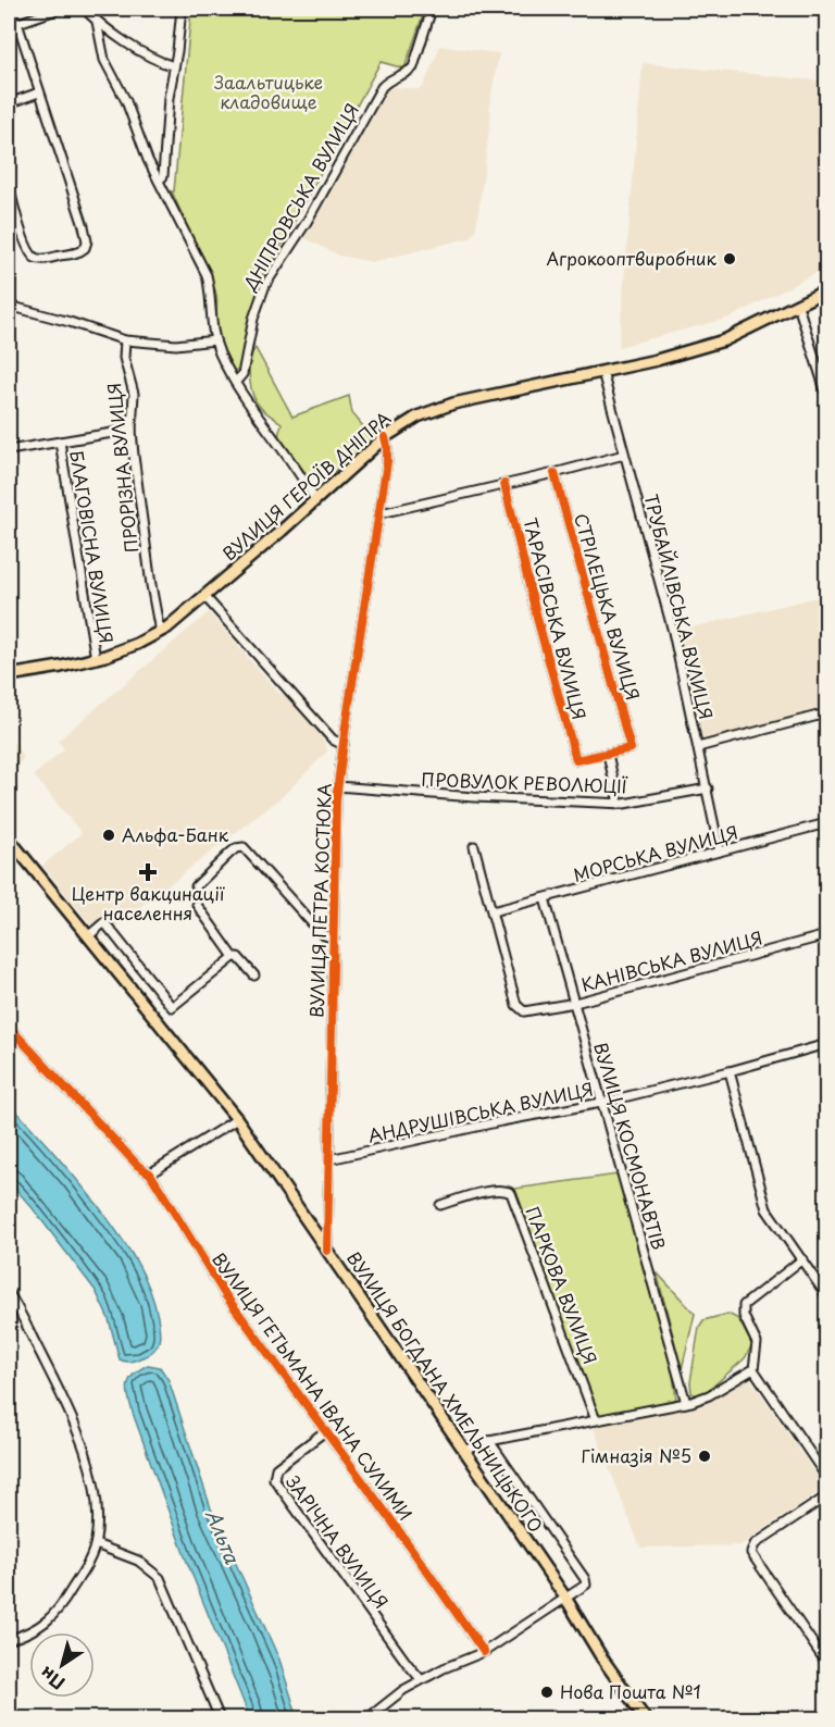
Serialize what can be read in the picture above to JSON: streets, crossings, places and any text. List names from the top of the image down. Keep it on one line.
{"streets":{"main road":["ВУЛИЦЯ ГЕРОЇВ ДНІПРА","ВУЛИЦЯ БОГДАНА ХМЕЛЬНИЦЬКОГО"],"street":["ДНІПРОВСЬКА ВУЛИЦЯ","ПРОРІЗНА ВУЛИЦЯ","БЛАГОВІСНА ВУЛИЦЯ","СТРІЛЕЦЬКА ВУЛИЦЯ","ТРУБАЙЛІВСЬКА ВУЛИЦЯ","ТАРАСІВСЬКА ВУЛИЦЯ","ПРОВУЛОК РЕВОЛЮЦІЇ","МОРСЬКА ВУЛИЦЯ","ВУЛИЦЯ ПЕТРА КОСТЮКА","КАНІВСЬКА ВУЛИЦЯ","АНДРУШІВСЬКА ВУЛИЦЯ","ВУЛИЦЯ КОСМОНАВТІВ","ПАРКОВА ВУЛИЦЯ","ВУЛИЦЯ ГЕТЬМАНА ІВАНА СУЛИМИ","ЗАРІЧНА ВУЛИЦЯ"]},"crossings":[["ПРОРІЗНА ВУЛИЦЯ","ВУЛИЦЯ ГЕРОЇВ ДНІПРА"],["ПРОРІЗНА ВУЛИЦЯ","БЛАГОВІСНА ВУЛИЦЯ"],["ВУЛИЦЯ ГЕРОЇВ ДНІПРА","БЛАГОВІСНА ВУЛИЦЯ"],["ВУЛИЦЯ ГЕРОЇВ ДНІПРА","ТРУБАЙЛІВСЬКА ВУЛИЦЯ"],["ВУЛИЦЯ ГЕРОЇВ ДНІПРА","ВУЛИЦЯ ПЕТРА КОСТЮКА"],["СТРІЛЕЦЬКА ВУЛИЦЯ","ТАРАСІВСЬКА ВУЛИЦЯ"],["ТРУБАЙЛІВСЬКА ВУЛИЦЯ","ПРОВУЛОК РЕВОЛЮЦІЇ"],["ТРУБАЙЛІВСЬКА ВУЛИЦЯ","МОРСЬКА ВУЛИЦЯ"],["ПРОВУЛОК РЕВОЛЮЦІЇ","ВУЛИЦЯ ПЕТРА КОСТЮКА"],["МОРСЬКА ВУЛИЦЯ","КАНІВСЬКА ВУЛИЦЯ"],["МОРСЬКА ВУЛИЦЯ","ВУЛИЦЯ КОСМОНАВТІВ"],["ВУЛИЦЯ ПЕТРА КОСТЮКА","АНДРУШІВСЬКА ВУЛИЦЯ"],["ВУЛИЦЯ ПЕТРА КОСТЮКА","ВУЛИЦЯ БОГДАНА ХМЕЛЬНИЦЬКОГО"],["КАНІВСЬКА ВУЛИЦЯ","ВУЛИЦЯ КОСМОНАВТІВ"],["АНДРУШІВСЬКА ВУЛИЦЯ","ВУЛИЦЯ КОСМОНАВТІВ"],["ВУЛИЦЯ ГЕТЬМАНА ІВАНА СУЛИМИ","ЗАРІЧНА ВУЛИЦЯ"]],"water":["Альта"],"parks":["Заальтицьке кладовище"],"places":{"other":["Агрокооптвиробник","Альфа-Банк","Гімназія №5","Нова Пошта №1"],"health":["Центр вакцинації населення"]},"north":"bottom left"}
